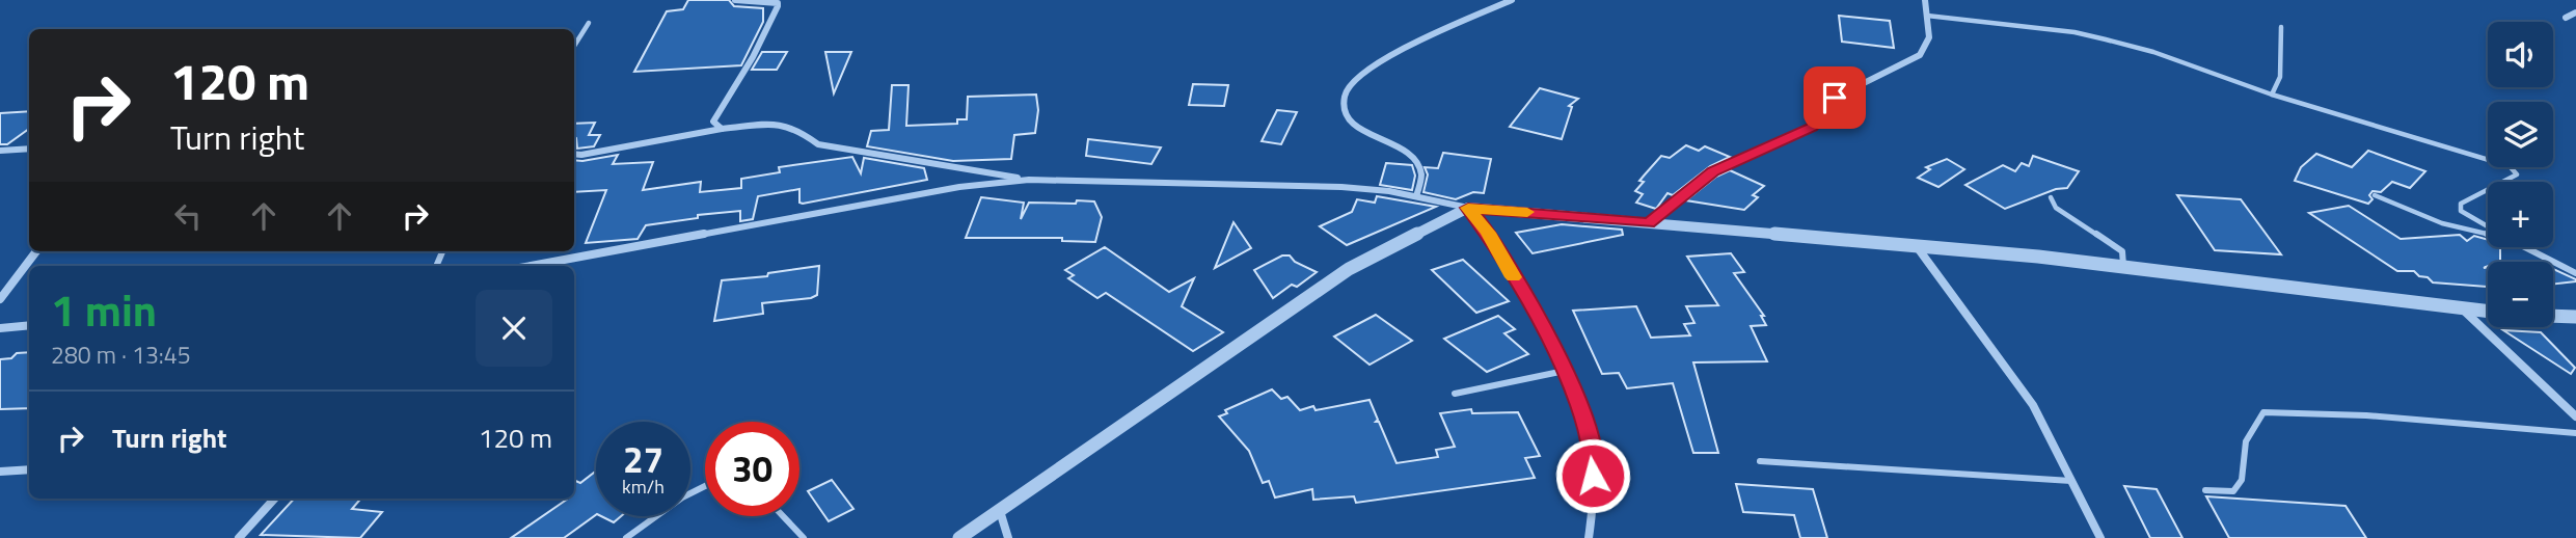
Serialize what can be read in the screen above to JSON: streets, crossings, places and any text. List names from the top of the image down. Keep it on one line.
{"page":{"map_buttons":["+","−"],"turn":["120 m","Turn right"],"heading":["1 min","280 m · 13:45"],"list":[{"name":"Turn right","value":"120 m"}],"speed":"27 km/h","limit":"30"}}
